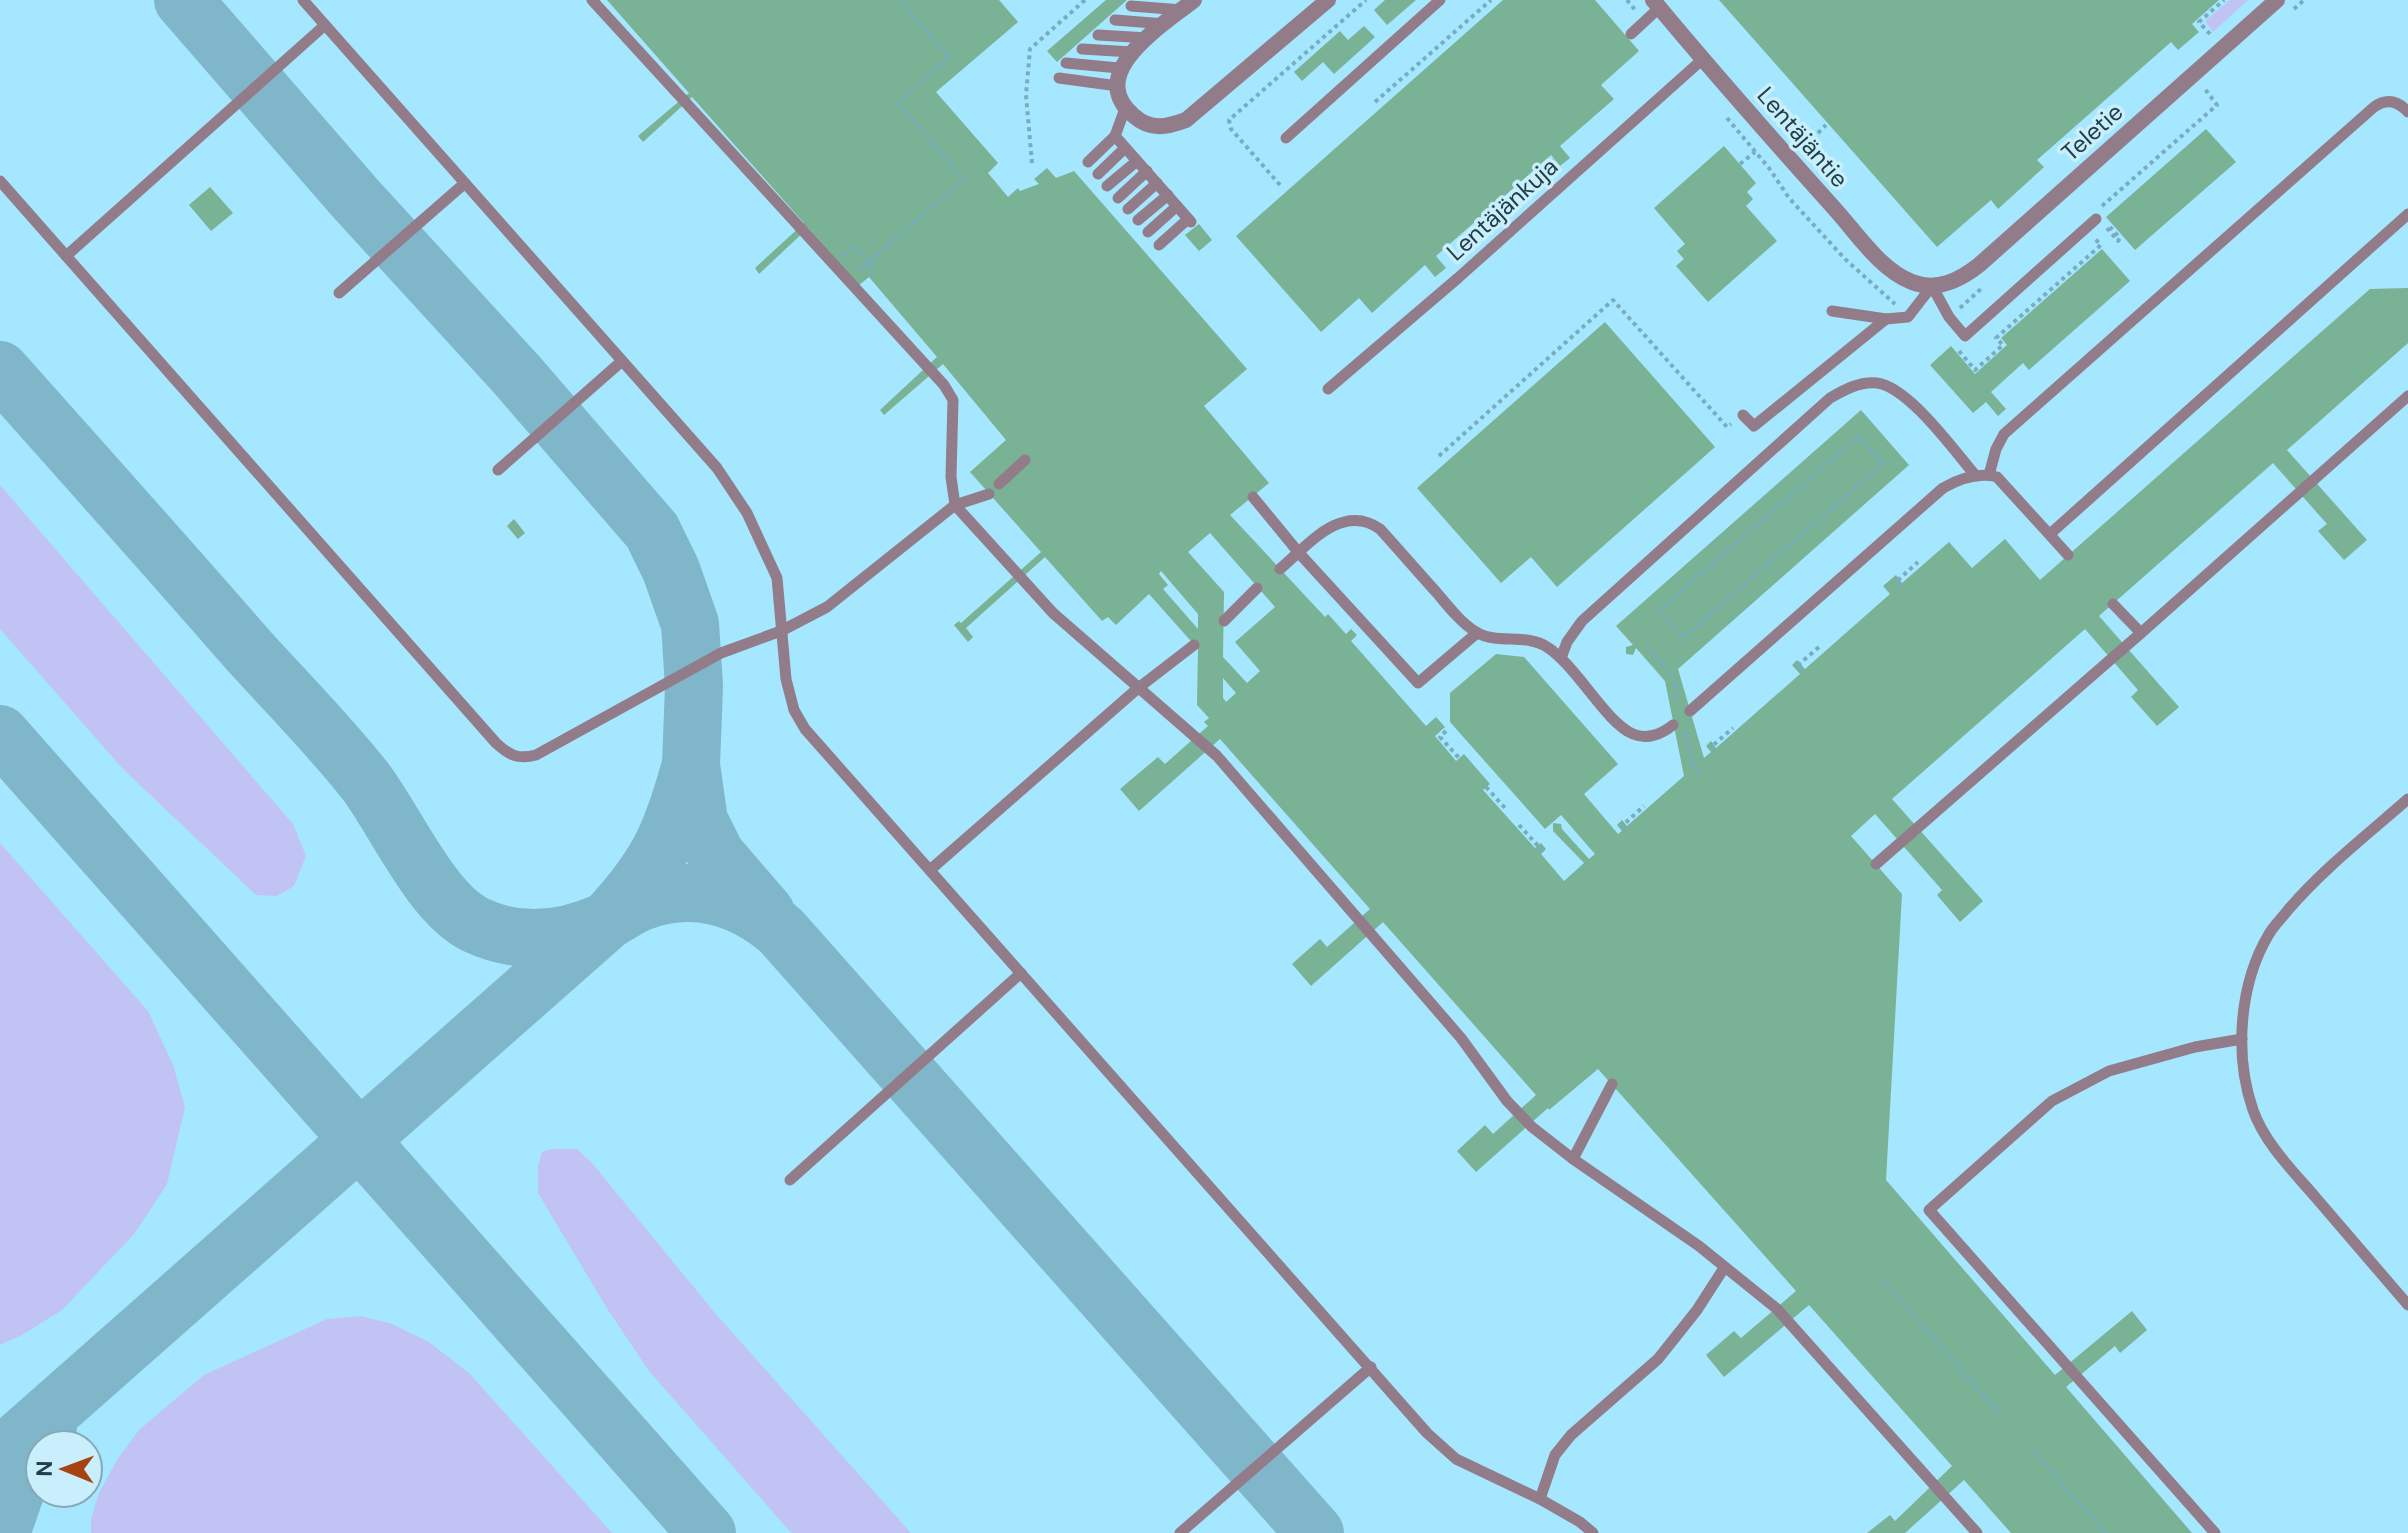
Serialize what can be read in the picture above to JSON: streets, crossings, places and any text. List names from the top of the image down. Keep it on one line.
{"streets":{"street":["Teletie","Lentäjäntie"],"lane":["Lentäjänkuja"]},"crossings":[["Teletie","Lentäjäntie"],["Lentäjäntie","Lentäjänkuja"]],"north":"left"}
